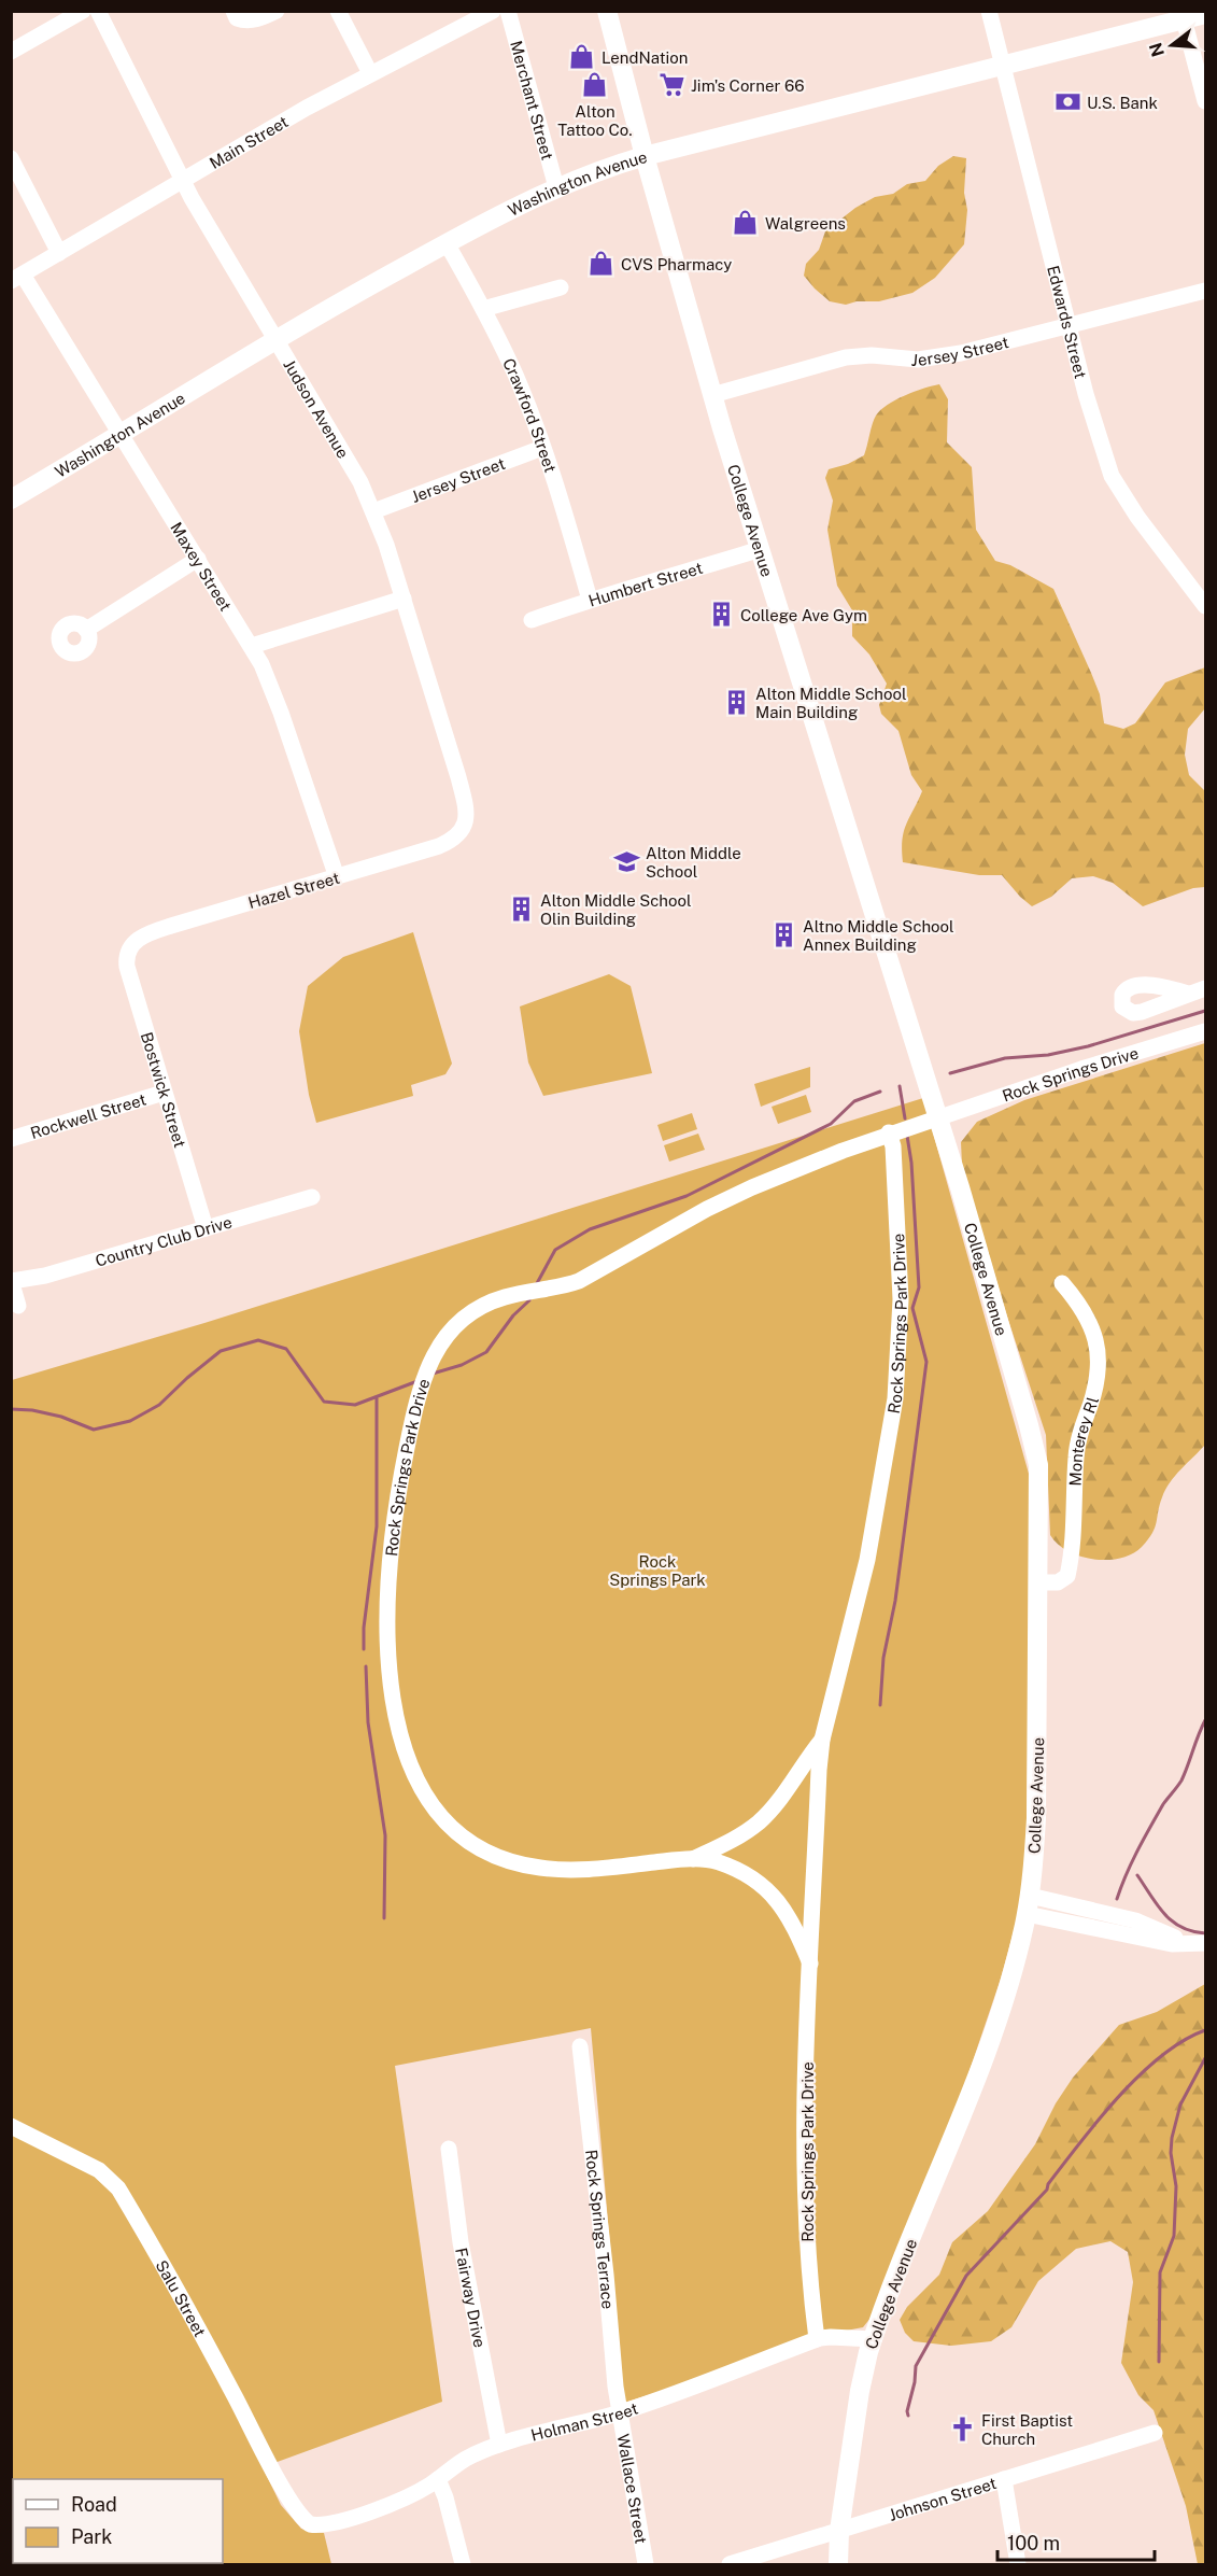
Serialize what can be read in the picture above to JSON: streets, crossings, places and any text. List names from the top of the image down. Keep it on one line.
{"streets":{"main road":["Washington Avenue","College Avenue"],"street":["Merchant Street","Main Street","Edwards Street","Jersey Street","Judson Avenue","Crawford Street","Maxey Street","Humbert Street","Hazel Street","Rock Springs Drive","Bostwick Street","Rockwell Street","Country Club Drive","Rock Springs Park Drive","Monterey Rl","Rock Springs Terrace","Fairway Drive","Salu Street","Holman Street","Wallace Street","Johnson Street"]},"crossings":[["Merchant Street","Washington Avenue"],["Main Street","Judson Avenue"],["Main Street","Maxey Street"],["Washington Avenue","Edwards Street"],["Washington Avenue","Judson Avenue"],["Washington Avenue","Crawford Street"],["Washington Avenue","College Avenue"],["Washington Avenue","Maxey Street"],["Edwards Street","Jersey Street"],["Jersey Street","Judson Avenue"],["Jersey Street","Crawford Street"],["Jersey Street","College Avenue"],["Judson Avenue","Hazel Street"],["Crawford Street","Humbert Street"],["College Avenue","Humbert Street"],["College Avenue","Rock Springs Drive"],["College Avenue","Rock Springs Park Drive"],["College Avenue","Monterey Rl"],["College Avenue","Holman Street"],["College Avenue","Johnson Street"],["Maxey Street","Hazel Street"],["Hazel Street","Bostwick Street"],["Rock Springs Drive","Rock Springs Park Drive"],["Bostwick Street","Rockwell Street"],["Bostwick Street","Country Club Drive"],["Rock Springs Park Drive","Holman Street"],["Rock Springs Terrace","Holman Street"],["Rock Springs Terrace","Wallace Street"],["Fairway Drive","Holman Street"],["Salu Street","Holman Street"],["Holman Street","Wallace Street"]],"parks":["Rock Springs Park"],"places":{"shop":["LendNation","Alton Tattoo Co.","Walgreens","CVS Pharmacy"],"supermarket":["Jim's Corner 66"],"bank":["U.S. Bank"],"building":["College Ave Gym","Alton Middle School Main Building","Alton Middle School Olin Building","Altno Middle School Annex Building"],"school or university":["Alton Middle School"],"church":["First Baptist Church"]},"legend":["Road","Park"],"scale_bar":"100 m","north":"left"}
